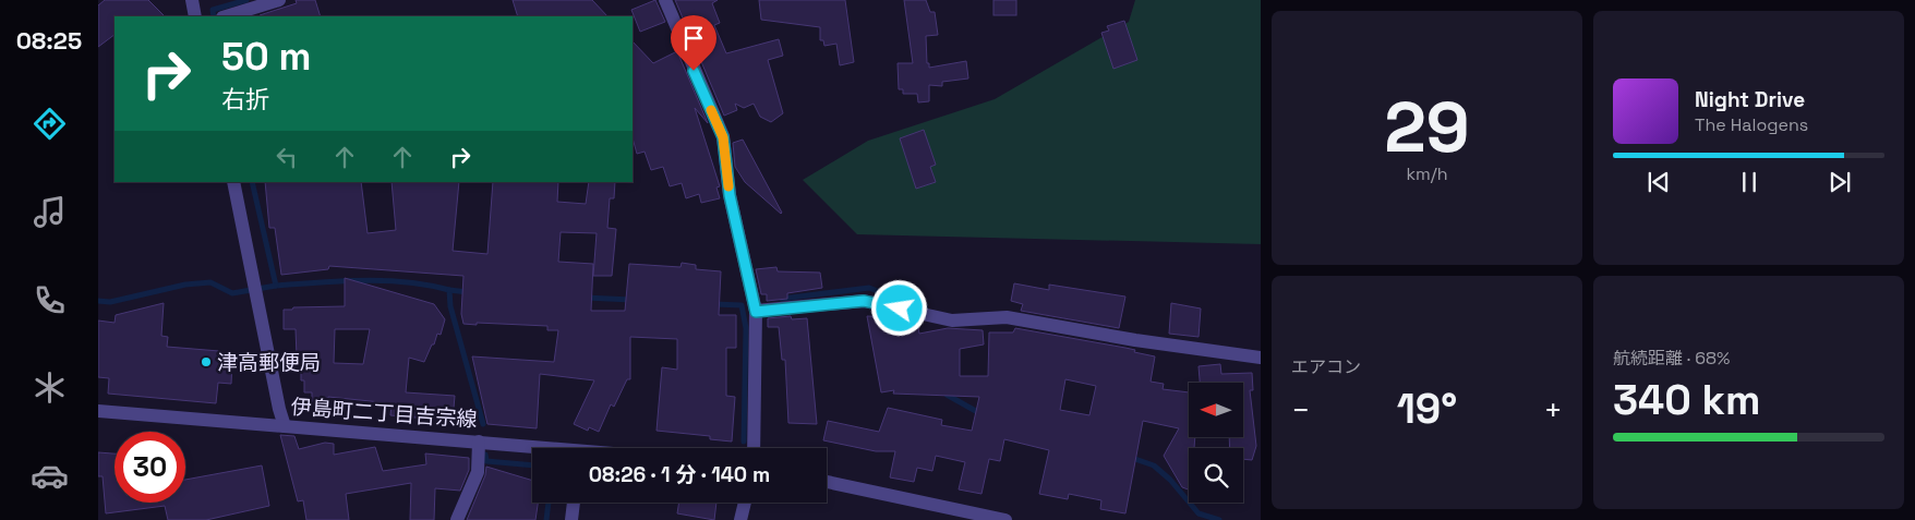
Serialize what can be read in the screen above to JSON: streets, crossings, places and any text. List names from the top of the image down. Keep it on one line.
{"streets":{"street":["伊島町二丁目吉宗線"]},"places":["津高郵便局"],"north":"left","page":{"tabs":"08:25","tile":[["29","km/h"],"エアコン",["航続距離 · 68%","340 km"]],"turn":["50 m","右折"],"song":["Night Drive","The Halogens"],"heat":["−","19°","+"],"limit":"30","trip":"08:26 · 1 分 · 140 m"}}
